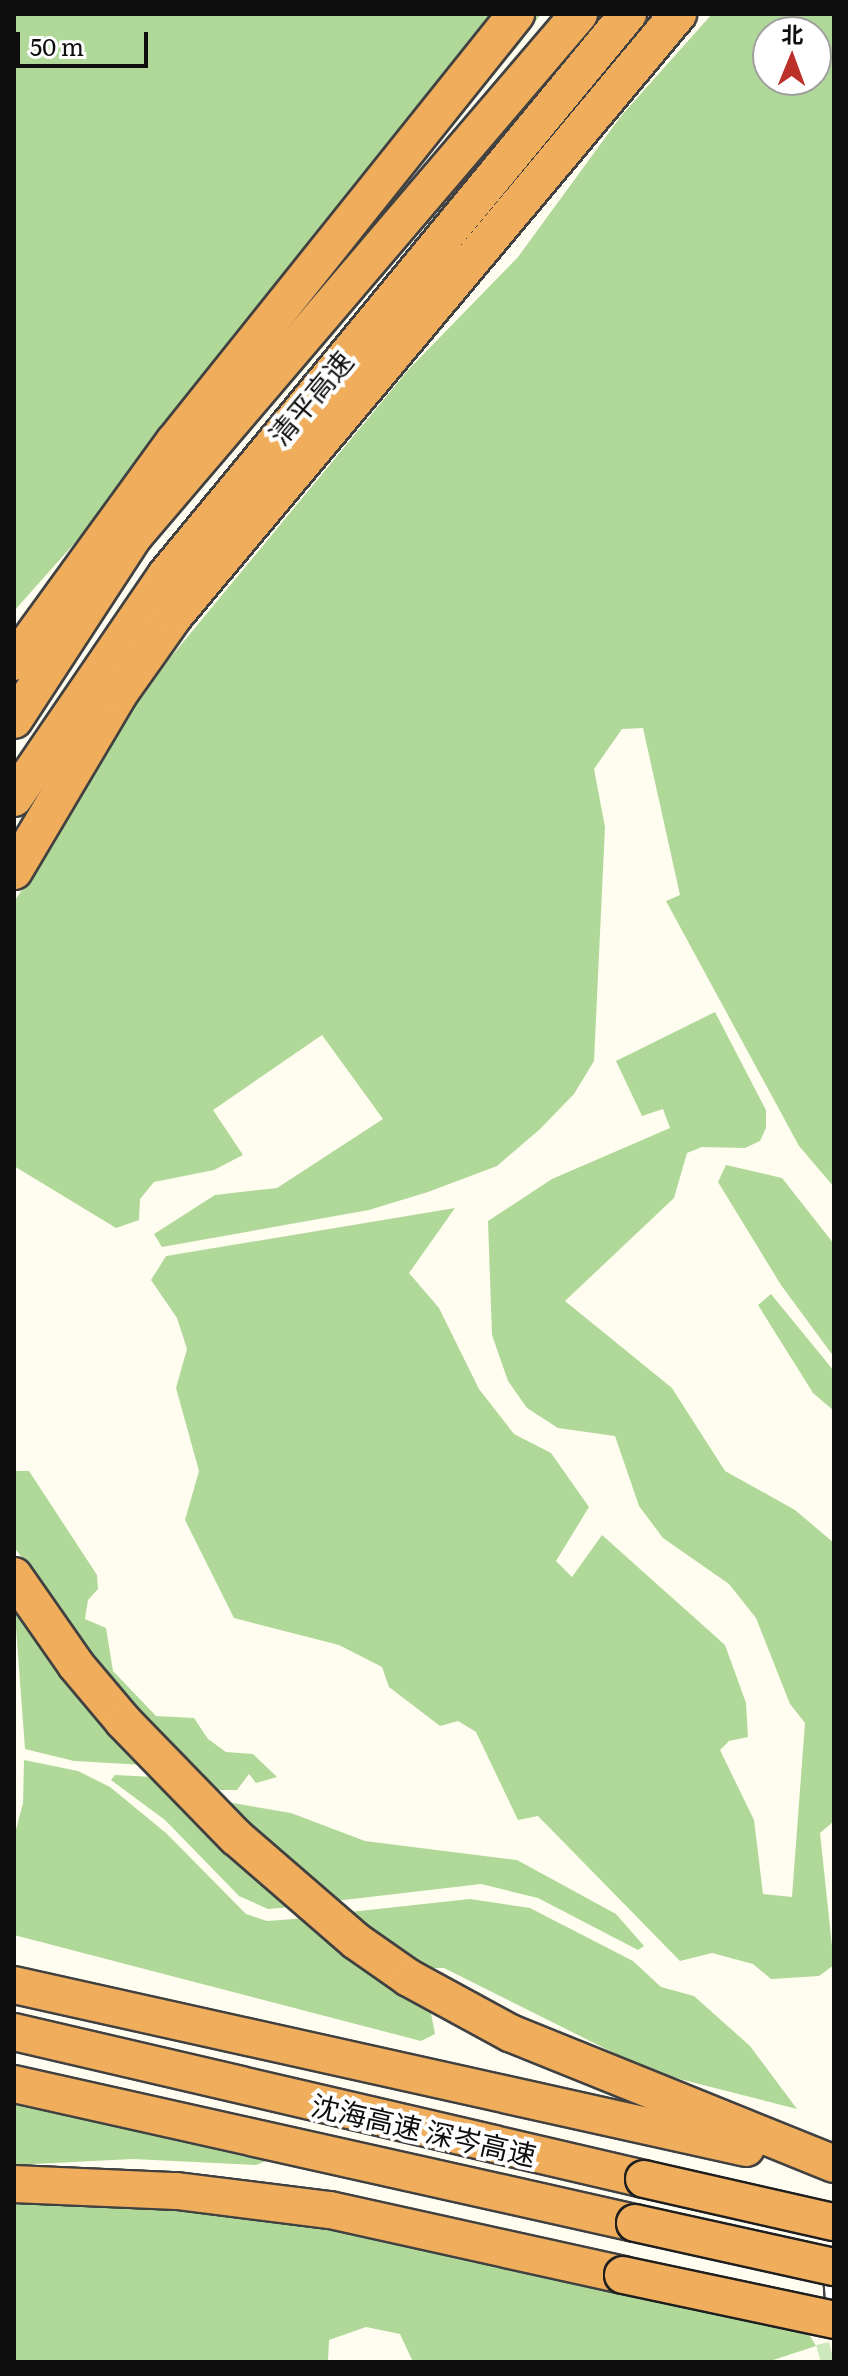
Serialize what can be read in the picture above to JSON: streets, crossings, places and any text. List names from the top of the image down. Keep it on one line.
{"streets":{"highway":["清平高速","沈海高速 深岑高速"]},"scale_bar":"50 m","north":"top"}
